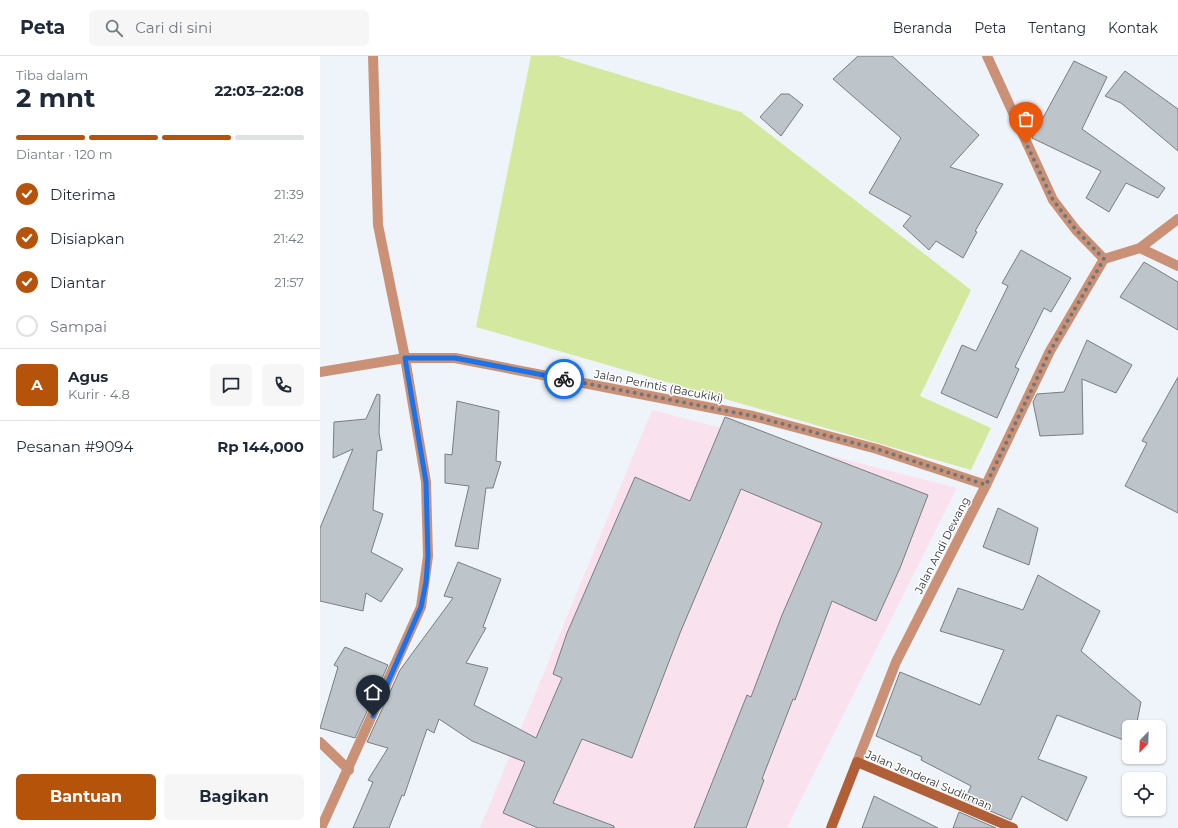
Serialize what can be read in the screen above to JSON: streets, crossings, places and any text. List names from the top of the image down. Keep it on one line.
{"streets":{"main road":["Jalan Jenderal Sudirman"],"street":["Jalan Perintis (Bacukiki)","Jalan Andi Dewang"]},"crossings":[["Jalan Perintis (Bacukiki)","Jalan Andi Dewang"],["Jalan Andi Dewang","Jalan Jenderal Sudirman"]],"north":"bottom left","page":{"header":"Peta","search":"Cari di sini","nav":["Beranda","Peta","Tentang","Kontak"],"heading":["2 mnt","Tiba dalam","22:03–22:08"],"panel":["Agus","Kurir · 4.8","Pesanan #9094","Rp 144,000"],"bar":"Diantar · 120 m","list":[["Diterima","21:39"],["Disiapkan","21:42"],["Diantar","21:57"],"Sampai"],"round":"A","buttons":["Bantuan","Bagikan"]}}
